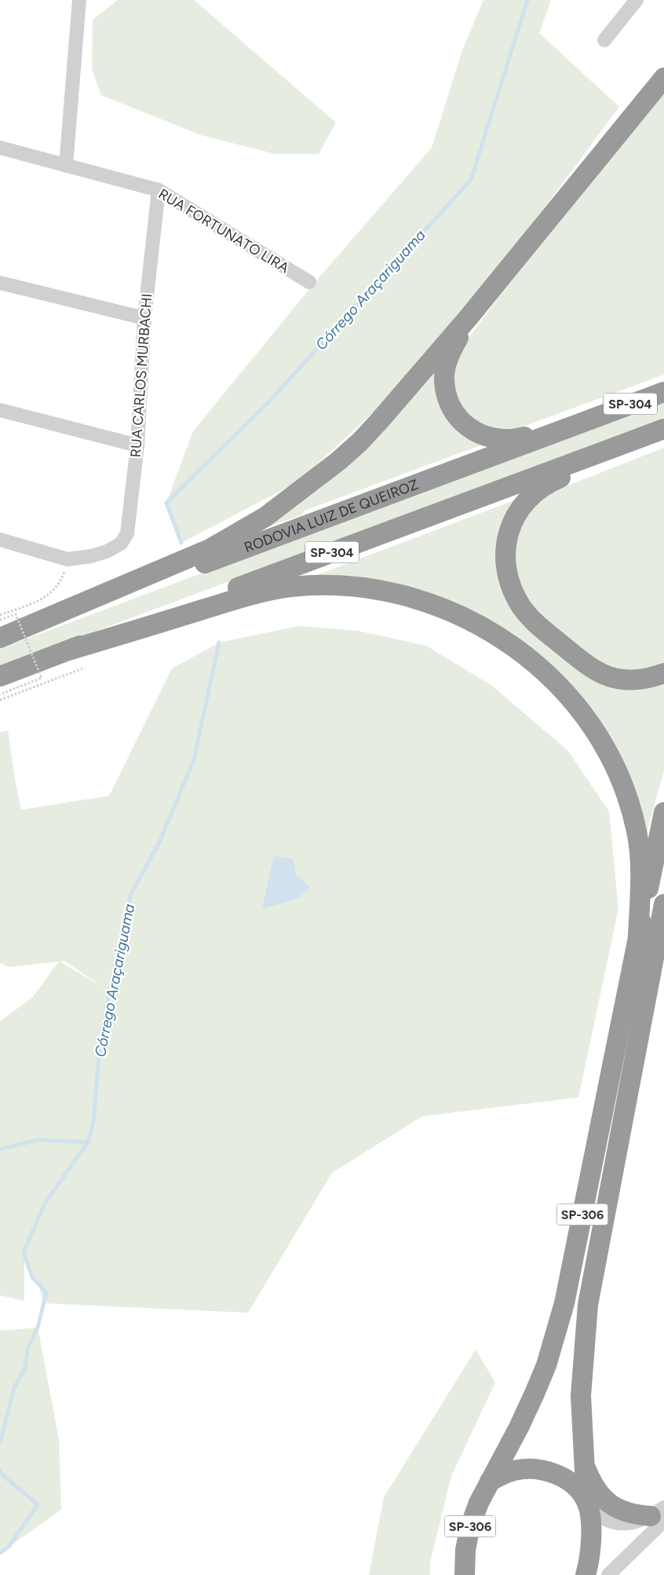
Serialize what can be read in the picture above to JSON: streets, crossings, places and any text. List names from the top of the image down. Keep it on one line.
{"streets":{"highway":["SP-304","RODOVIA LUIZ DE QUEIROZ","SP-306"],"street":["RUA FORTUNATO LIRA","RUA CARLOS MURBACHI"]},"crossings":[["RUA FORTUNATO LIRA","RUA CARLOS MURBACHI"]],"water":["Córrego Araçariguama"]}
